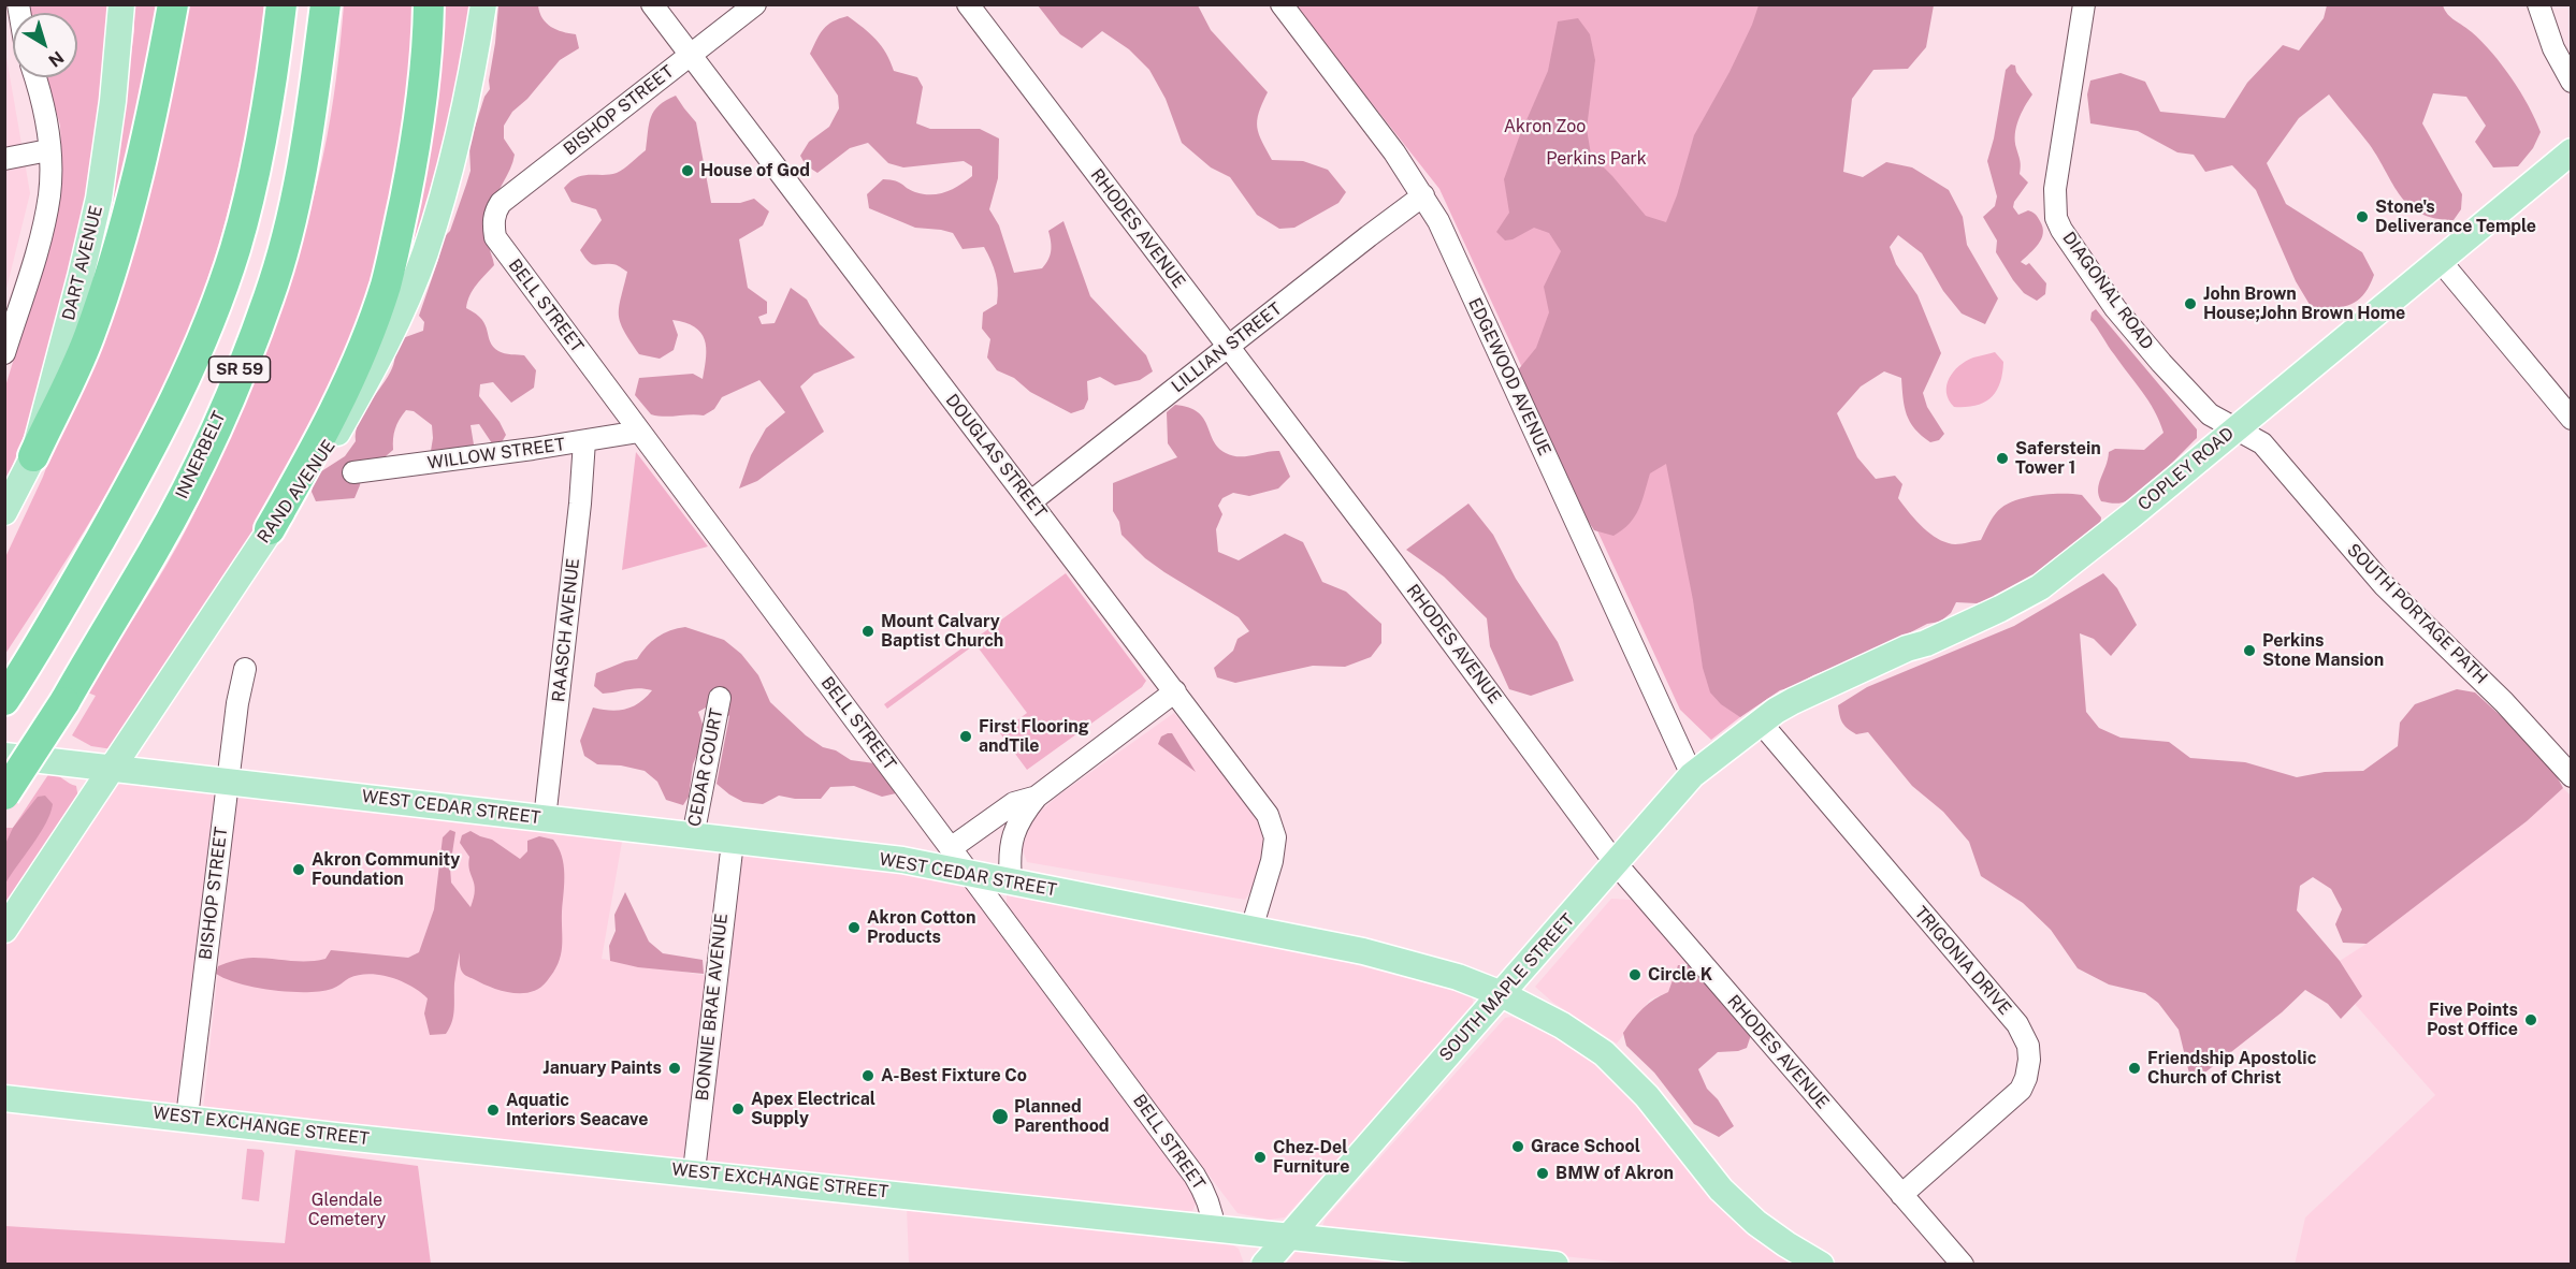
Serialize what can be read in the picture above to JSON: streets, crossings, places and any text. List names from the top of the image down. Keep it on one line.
{"streets":{"highway":["SR 59","INNERBELT"],"main road":["DART AVENUE","COPLEY ROAD","RAND AVENUE","WEST CEDAR STREET","SOUTH MAPLE STREET","WEST EXCHANGE STREET"],"street":["BISHOP STREET","RHODES AVENUE","DIAGONAL ROAD","BELL STREET","LILLIAN STREET","EDGEWOOD AVENUE","WILLOW STREET","DOUGLAS STREET","SOUTH PORTAGE PATH","RAASCH AVENUE","CEDAR COURT","TRIGONIA DRIVE","BONNIE BRAE AVENUE"]},"crossings":[["BISHOP STREET","BELL STREET"],["BISHOP STREET","DOUGLAS STREET"],["BISHOP STREET","WEST CEDAR STREET"],["BISHOP STREET","WEST EXCHANGE STREET"],["RHODES AVENUE","LILLIAN STREET"],["RHODES AVENUE","TRIGONIA DRIVE"],["RHODES AVENUE","SOUTH MAPLE STREET"],["DIAGONAL ROAD","COPLEY ROAD"],["DIAGONAL ROAD","SOUTH PORTAGE PATH"],["BELL STREET","WILLOW STREET"],["BELL STREET","WEST CEDAR STREET"],["BELL STREET","WEST EXCHANGE STREET"],["LILLIAN STREET","EDGEWOOD AVENUE"],["LILLIAN STREET","DOUGLAS STREET"],["EDGEWOOD AVENUE","SOUTH MAPLE STREET"],["WILLOW STREET","RAASCH AVENUE"],["DOUGLAS STREET","WEST CEDAR STREET"],["COPLEY ROAD","SOUTH PORTAGE PATH"],["COPLEY ROAD","TRIGONIA DRIVE"],["COPLEY ROAD","SOUTH MAPLE STREET"],["RAND AVENUE","WEST CEDAR STREET"],["RAASCH AVENUE","WEST CEDAR STREET"],["CEDAR COURT","WEST CEDAR STREET"],["WEST CEDAR STREET","SOUTH MAPLE STREET"],["WEST CEDAR STREET","BONNIE BRAE AVENUE"],["TRIGONIA DRIVE","SOUTH MAPLE STREET"],["SOUTH MAPLE STREET","WEST EXCHANGE STREET"],["BONNIE BRAE AVENUE","WEST EXCHANGE STREET"]],"parks":["Akron Zoo","Perkins Park","Glendale Cemetery"],"places":["House of God","Stone's Deliverance Temple","John Brown House;John Brown Home","Saferstein Tower 1","Mount Calvary Baptist Church","Perkins Stone Mansion","First Flooring andTile","Akron Community Foundation","Akron Cotton Products","Circle K","Five Points Post Office","January Paints","Friendship Apostolic Church of Christ","A-Best Fixture Co","Apex Electrical Supply","Aquatic Interiors Seacave","Planned Parenthood","Grace School","Chez-Del Furniture","BMW of Akron"],"north":"bottom right"}
